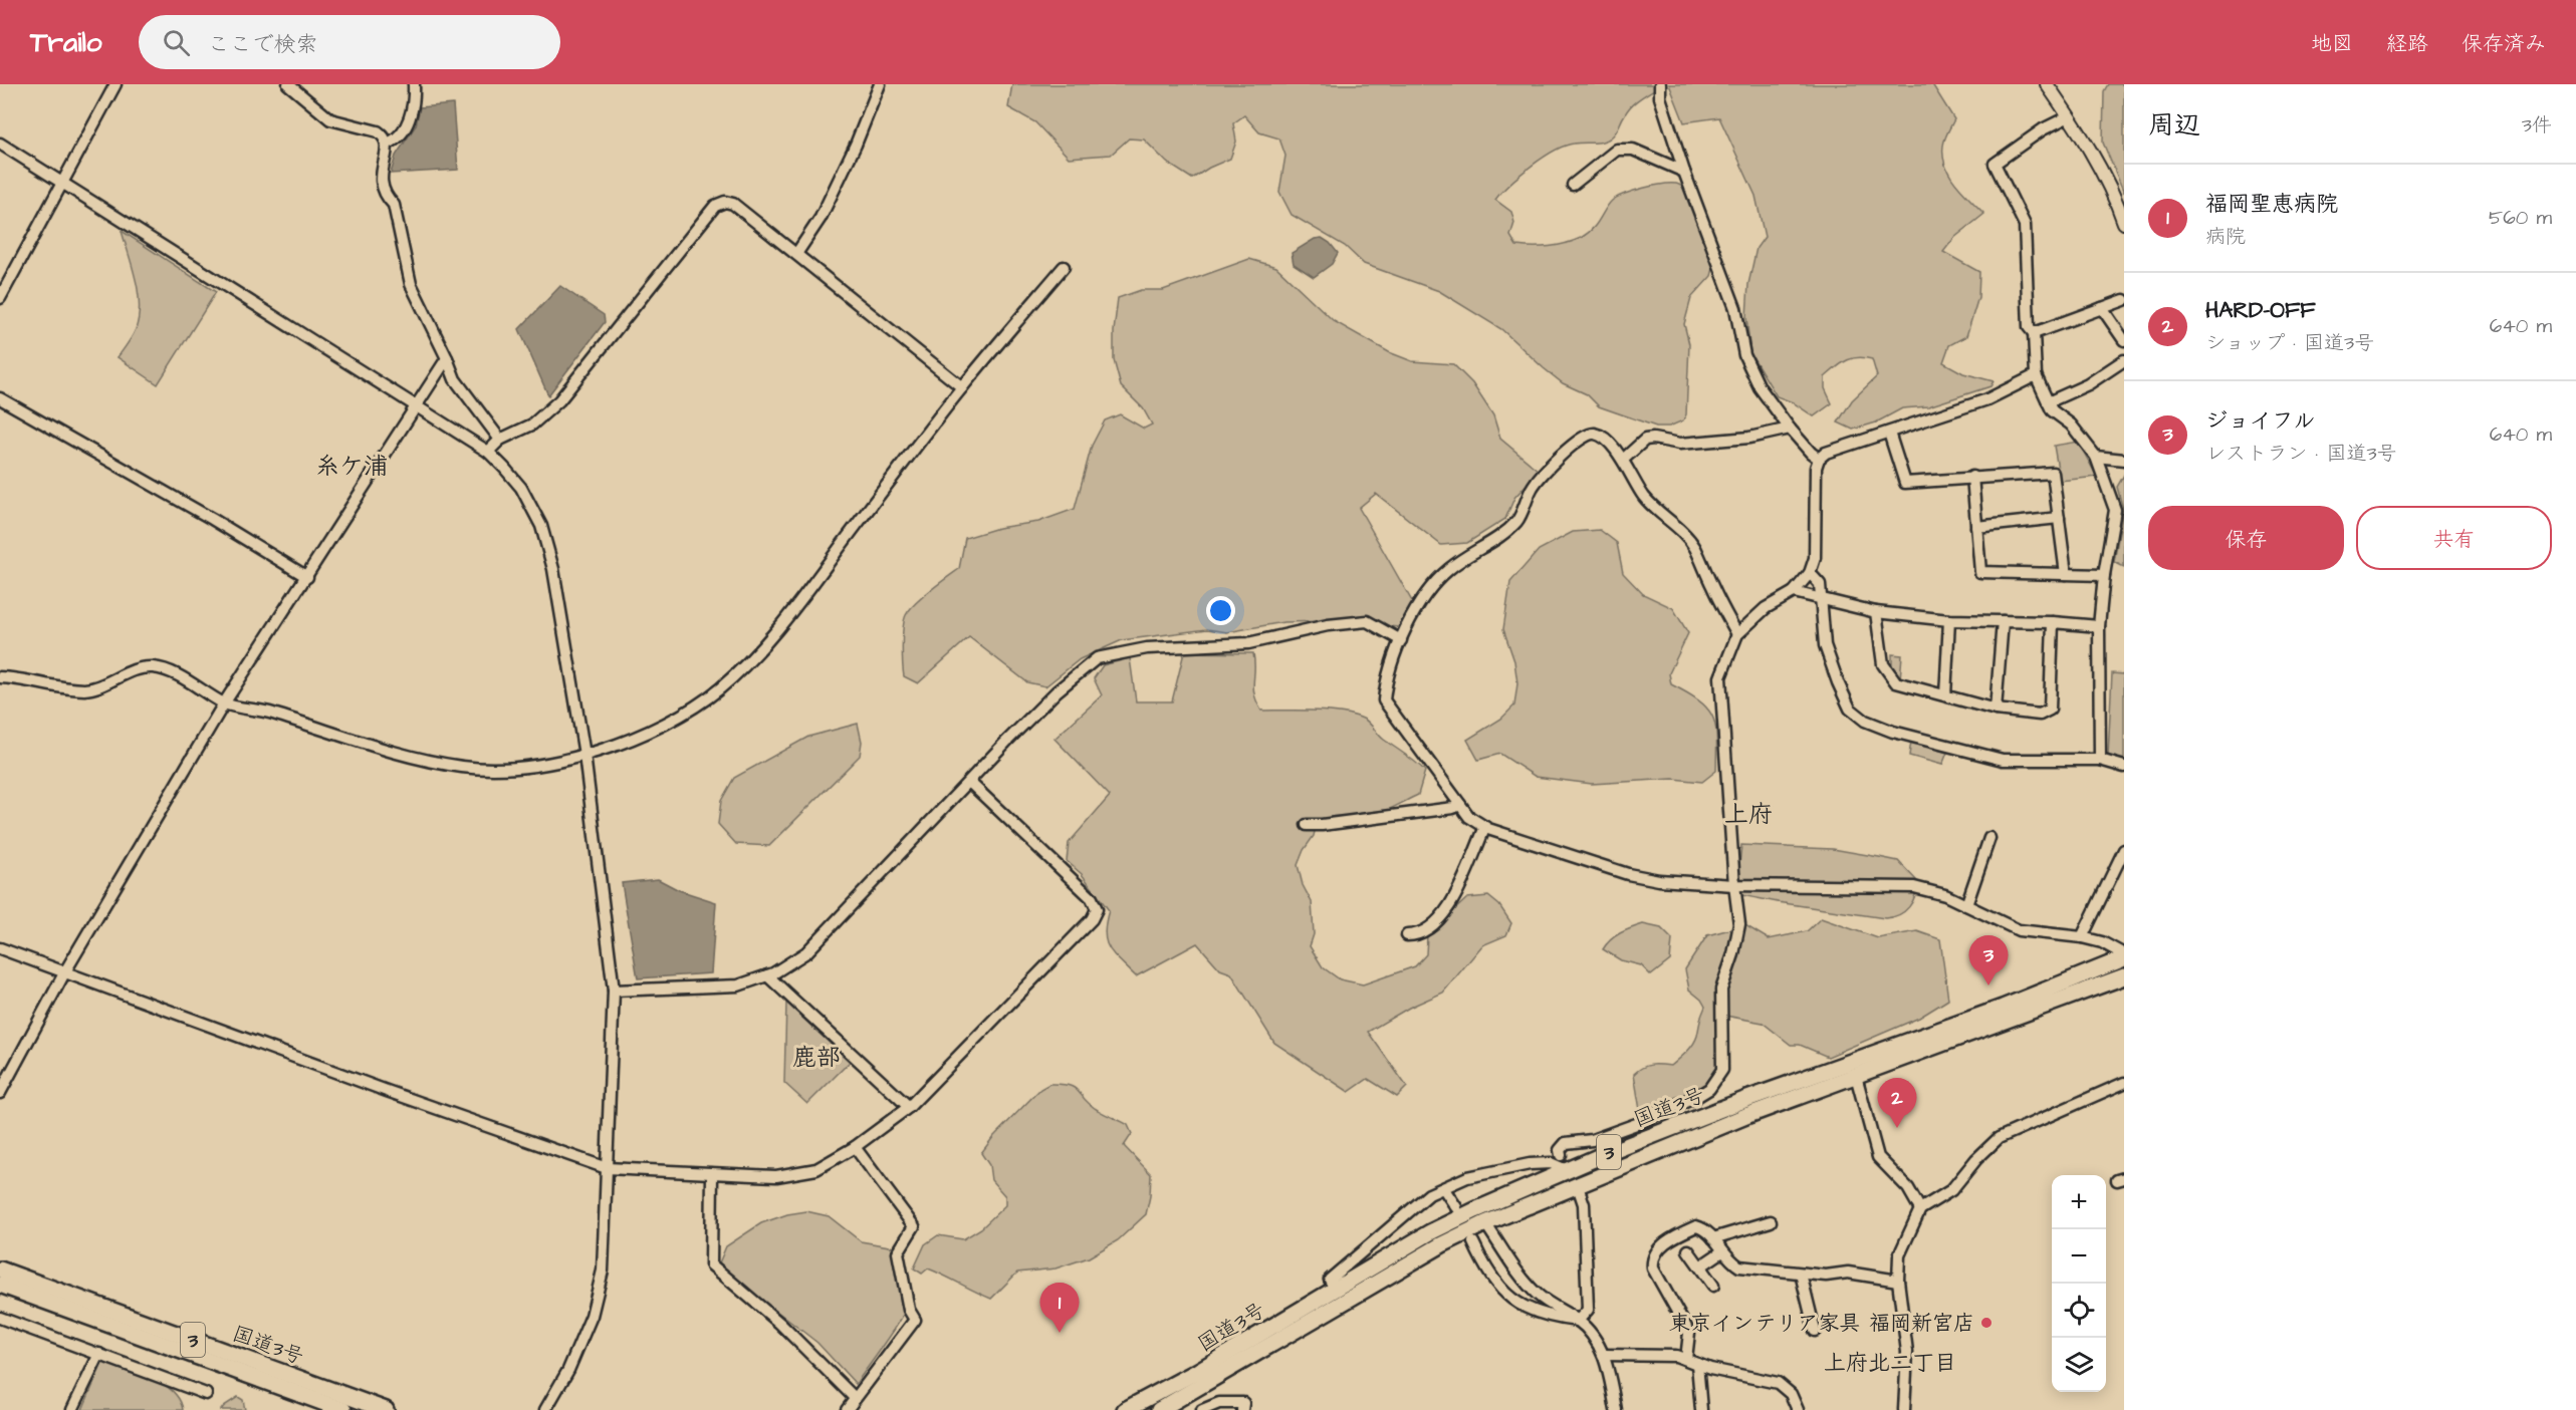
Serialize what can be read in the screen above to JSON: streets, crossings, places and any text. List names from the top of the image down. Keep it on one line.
{"streets":{"highway":["国道3号","3"]},"districts":["糸ケ浦","上府","鹿部","上府北二丁目"],"places":["東京インテリア家具 福岡新宮店"],"page":{"header":"Trailo","search":"ここで検索","nav":["地図","経路","保存済み"],"heading":["周辺","3件"],"list":[{"mark":"1","name":"福岡聖恵病院","note":"病院","value":"560 m"},{"mark":"2","name":"HARD-OFF","note":"ショップ · 国道3号","value":"640 m"},{"mark":"3","name":"ジョイフル","note":"レストラン · 国道3号","value":"640 m"}],"buttons":["保存","共有"],"pins":["3","2","1"],"map_buttons":["+","−"]}}
